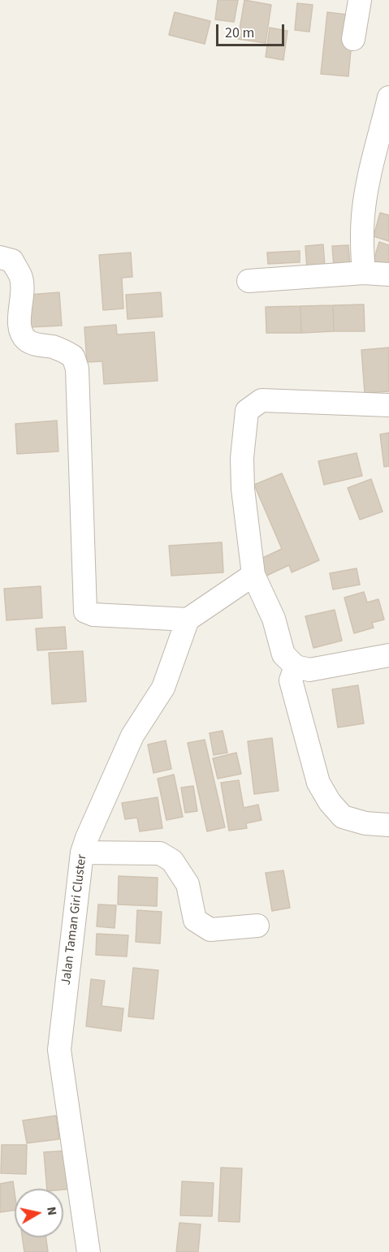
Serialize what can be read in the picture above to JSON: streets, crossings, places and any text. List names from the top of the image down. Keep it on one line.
{"streets":{"street":["Jalan Taman Giri Cluster"]},"scale_bar":"20 m","north":"right"}
